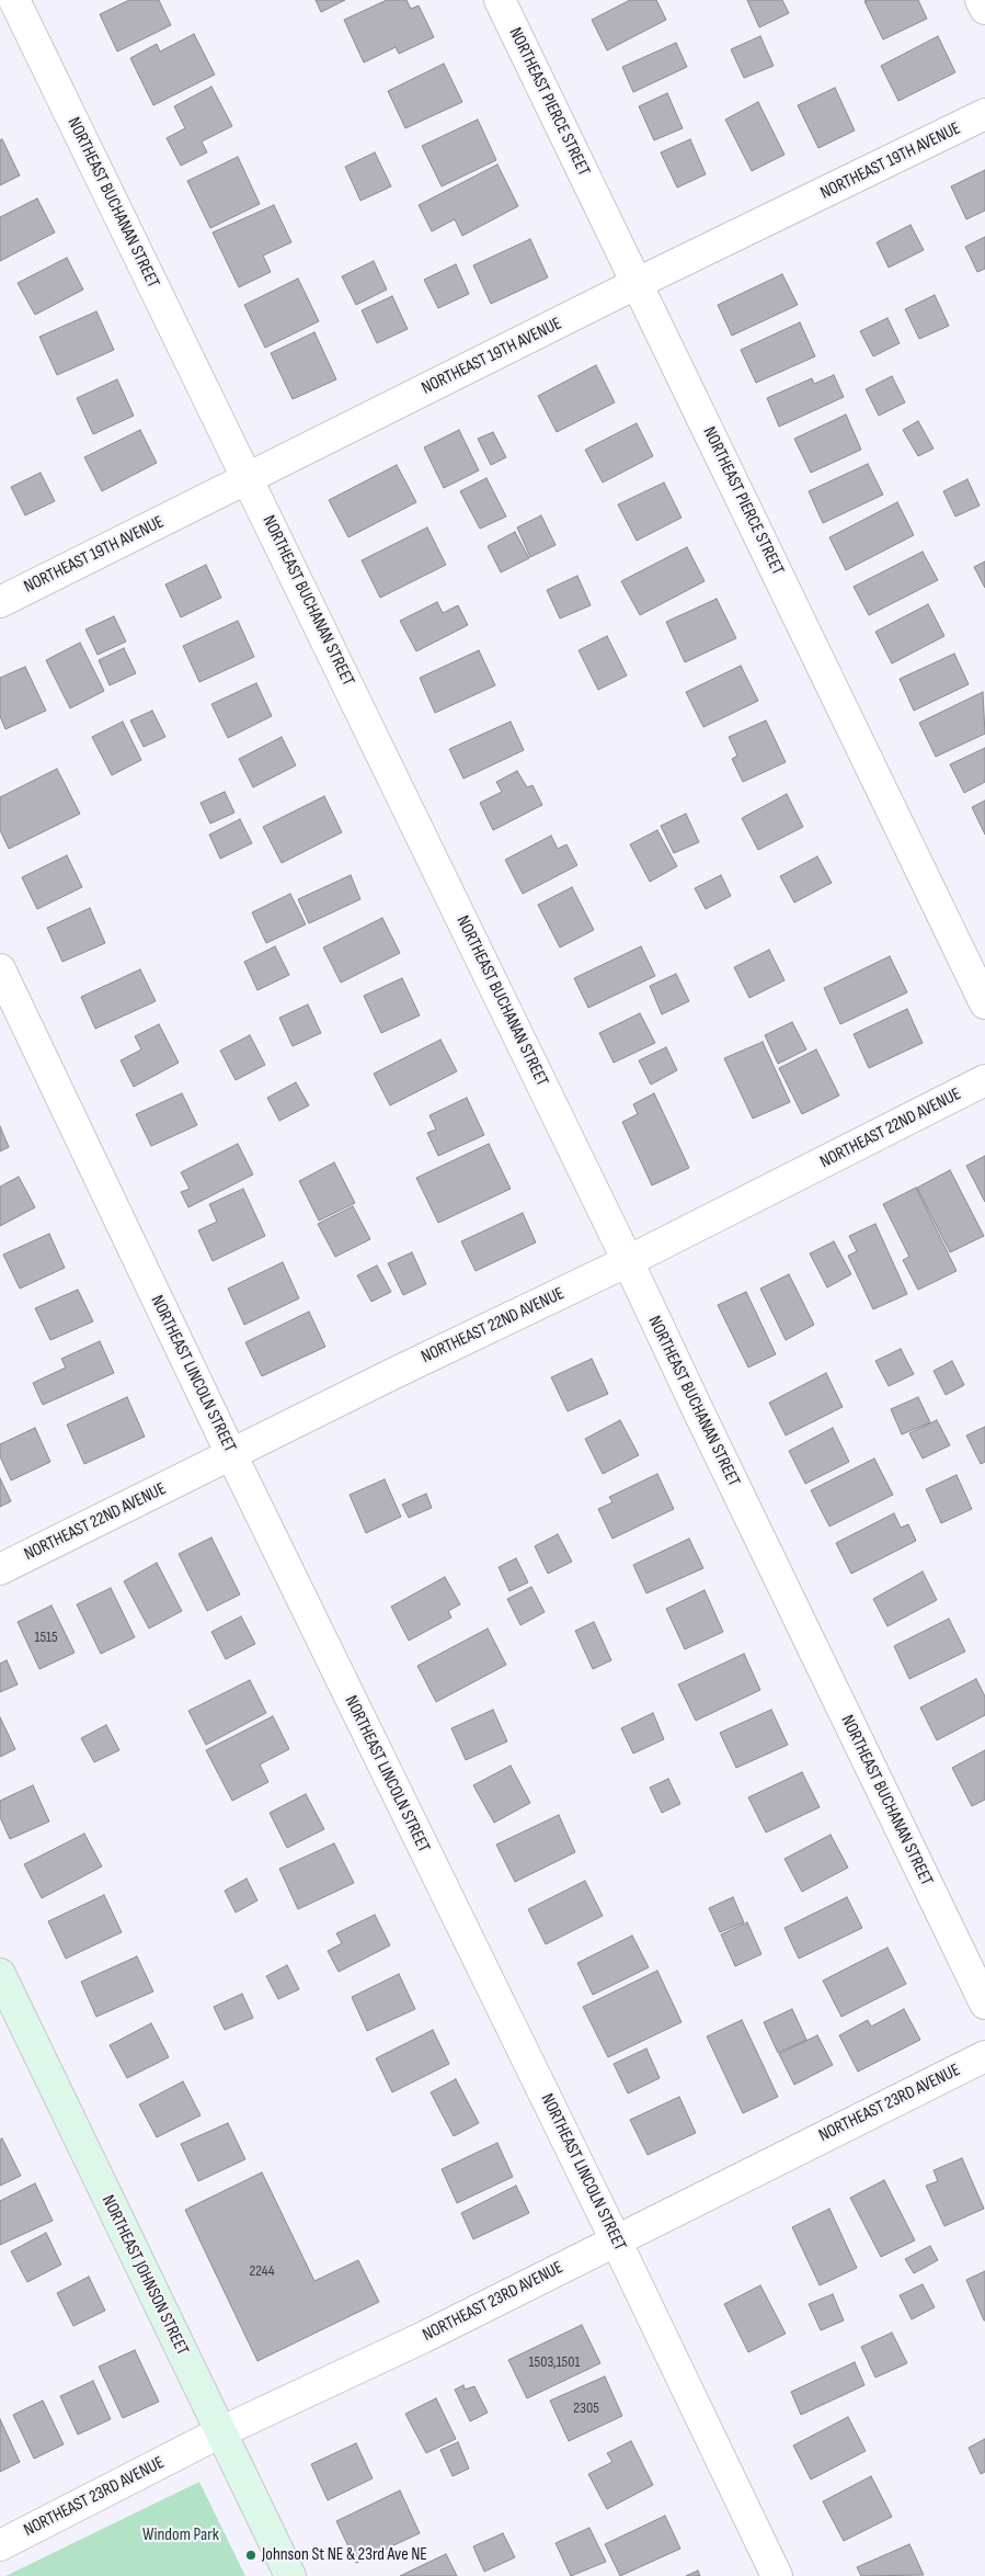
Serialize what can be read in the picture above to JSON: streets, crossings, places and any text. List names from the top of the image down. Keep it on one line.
{"streets":{"main road":["NORTHEAST JOHNSON STREET"],"street":["NORTHEAST PIERCE STREET","NORTHEAST 19TH AVENUE","NORTHEAST BUCHANAN STREET","NORTHEAST 22ND AVENUE","NORTHEAST LINCOLN STREET","NORTHEAST 23RD AVENUE"]},"crossings":[["NORTHEAST PIERCE STREET","NORTHEAST 19TH AVENUE"],["NORTHEAST 19TH AVENUE","NORTHEAST BUCHANAN STREET"],["NORTHEAST BUCHANAN STREET","NORTHEAST 22ND AVENUE"],["NORTHEAST 22ND AVENUE","NORTHEAST LINCOLN STREET"],["NORTHEAST LINCOLN STREET","NORTHEAST 23RD AVENUE"],["NORTHEAST 23RD AVENUE","NORTHEAST JOHNSON STREET"]],"parks":["Windom Park"],"places":["Johnson St NE & 23rd Ave NE"],"house_numbers":["1515","2244","1503,1501","2305"]}
